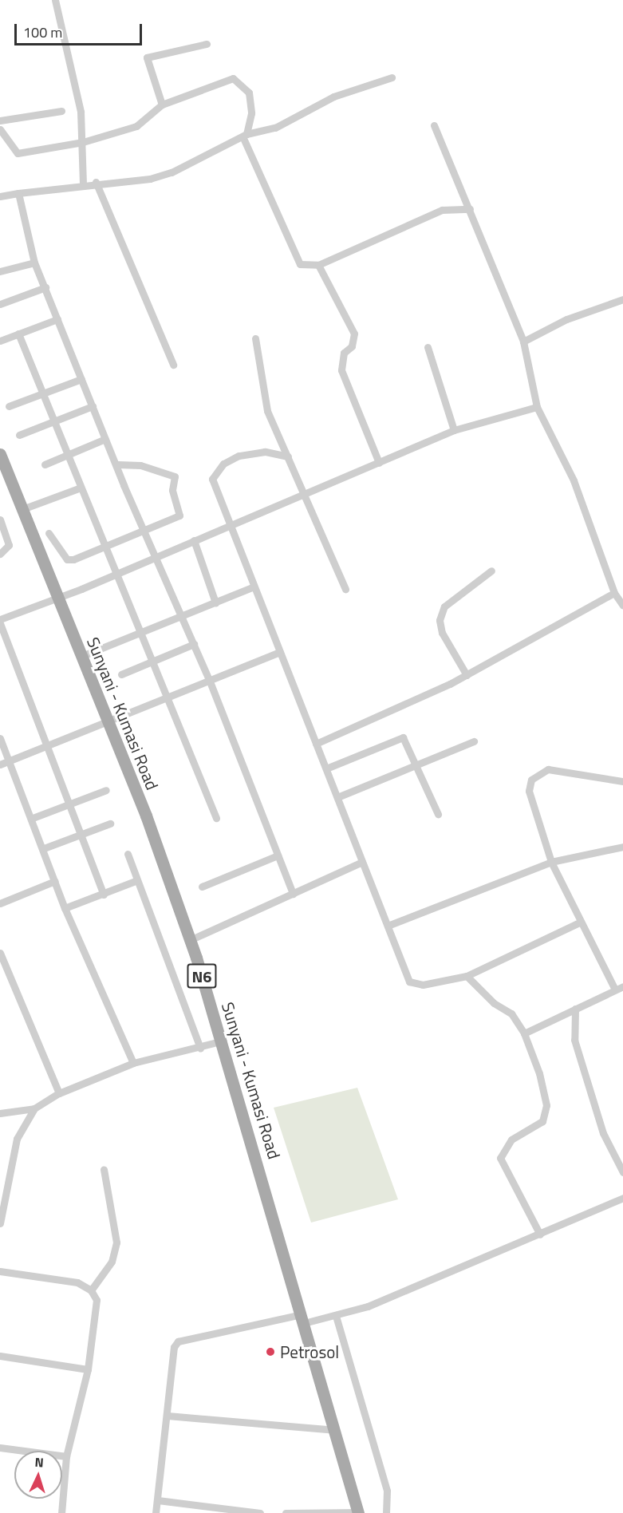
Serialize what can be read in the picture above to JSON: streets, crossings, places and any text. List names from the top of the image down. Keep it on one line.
{"streets":{"main road":["Sunyani - Kumasi Road","N6"]},"places":["Petrosol"],"scale_bar":"100 m","north":"top"}
